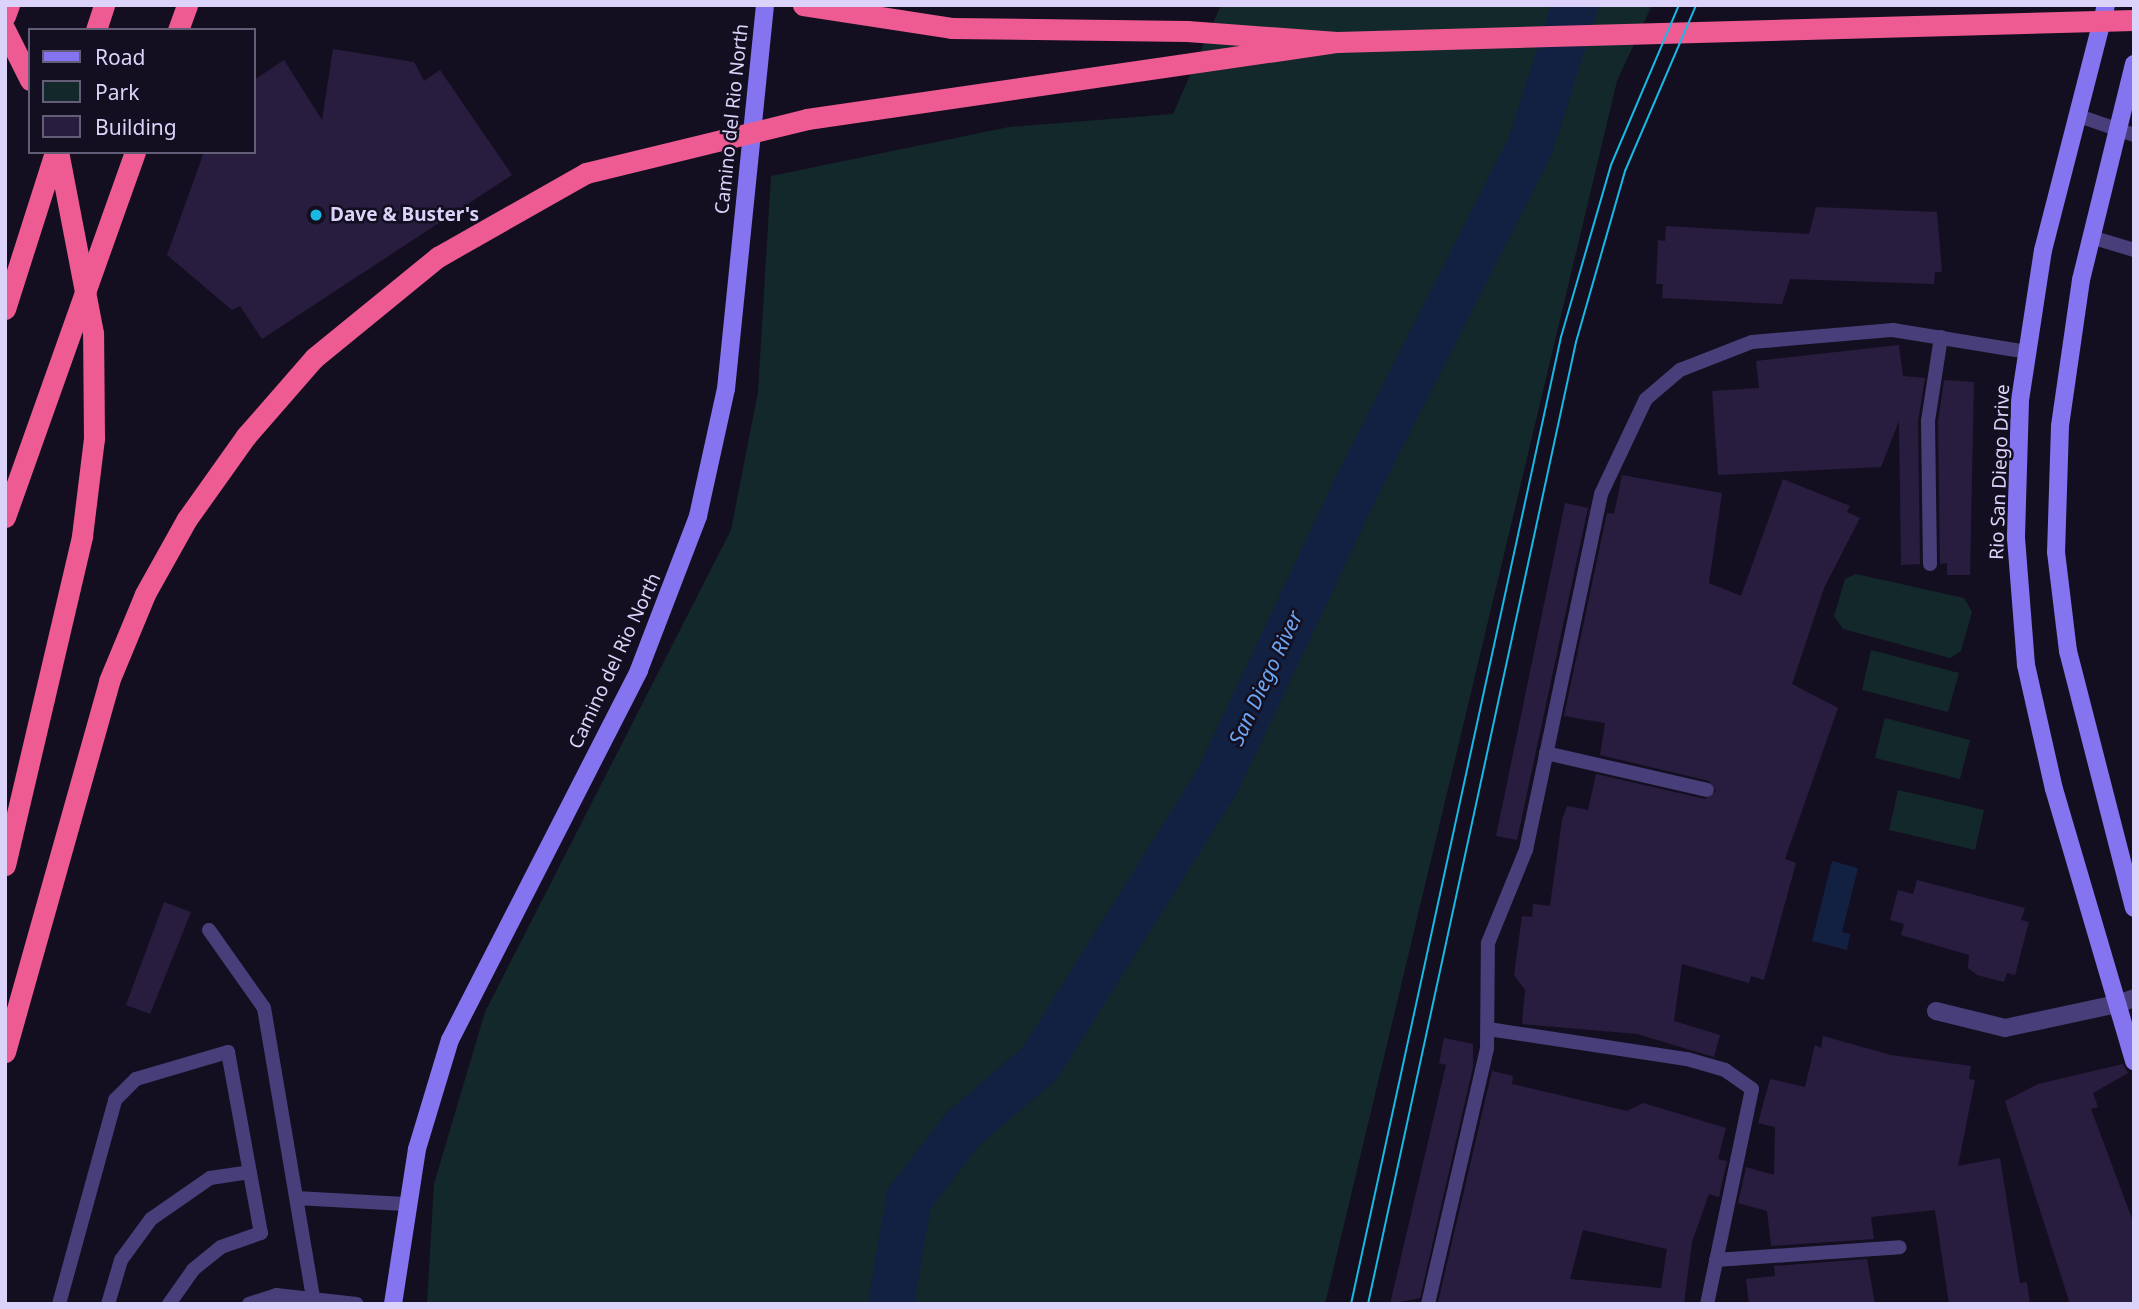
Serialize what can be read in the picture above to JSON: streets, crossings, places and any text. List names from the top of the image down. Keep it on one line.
{"streets":{"main road":["Camino del Rio North","Rio San Diego Drive"]},"water":["San Diego River"],"places":["Dave & Buster's"],"legend":["Road","Park","Building"]}
